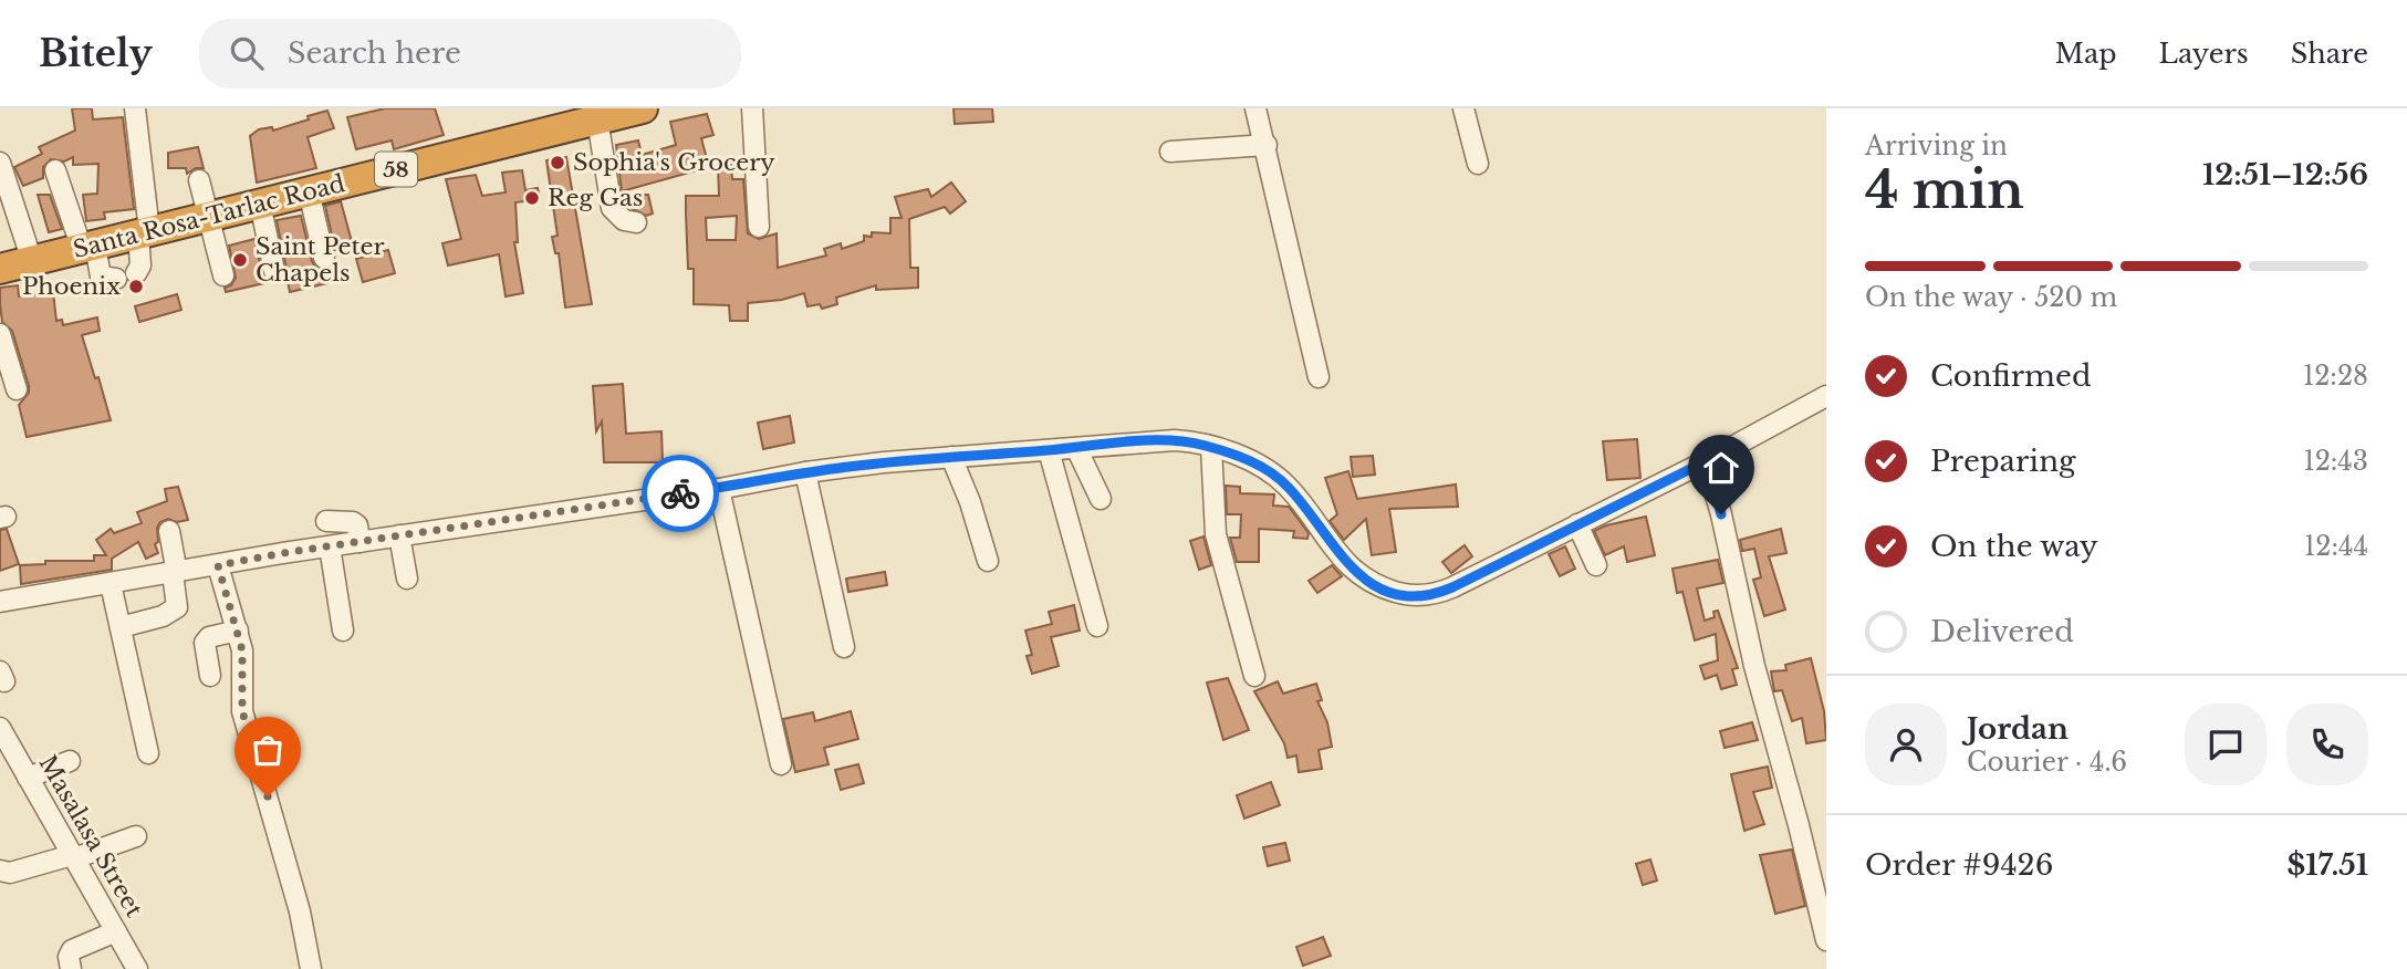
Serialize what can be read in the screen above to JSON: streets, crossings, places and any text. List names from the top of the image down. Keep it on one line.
{"streets":{"highway":["58","Santa Rosa-Tarlac Road"],"street":["Masalasa Street"]},"places":["Sophia's Grocery","Reg Gas","Saint Peter Chapels","Phoenix"],"page":{"header":"Bitely","search":"Search here","nav":["Map","Layers","Share"],"heading":["4 min","Arriving in","12:51–12:56"],"panel":["Jordan","Courier · 4.6","Order #9426","$17.51"],"bar":"On the way · 520 m","list":[["Confirmed","12:28"],["Preparing","12:43"],["On the way","12:44"],"Delivered"]}}
